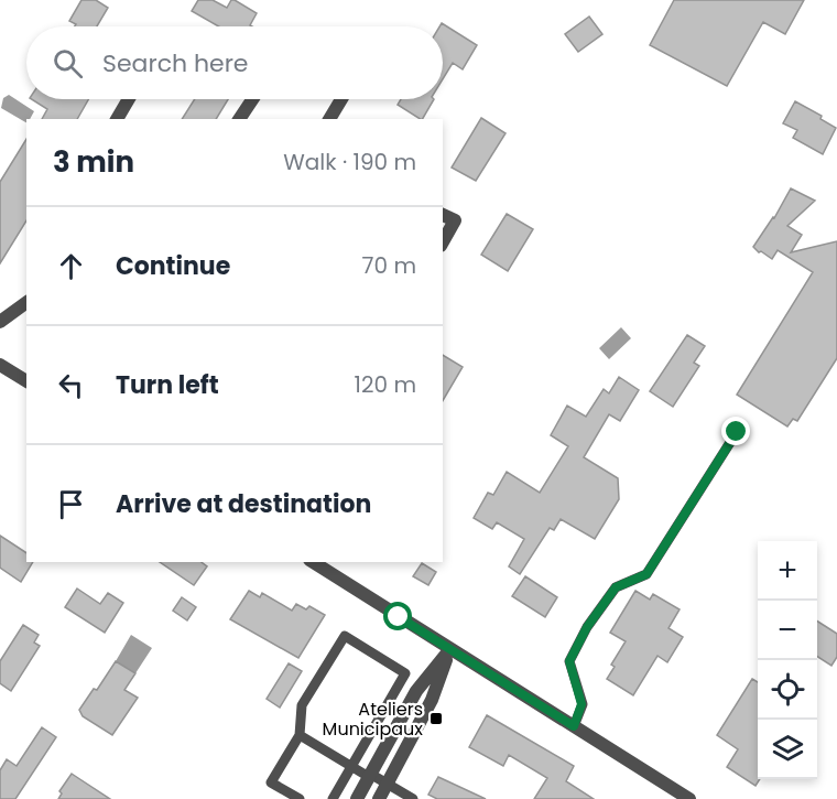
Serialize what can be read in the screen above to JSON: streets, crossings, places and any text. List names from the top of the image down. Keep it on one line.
{"places":{"transit":["Ateliers Municipaux"]},"page":{"search":"Search here","heading":["3 min","Walk · 190 m"],"list":[["Continue","70 m"],["Turn left","120 m"],"Arrive at destination"],"map_buttons":["+","−"]}}
